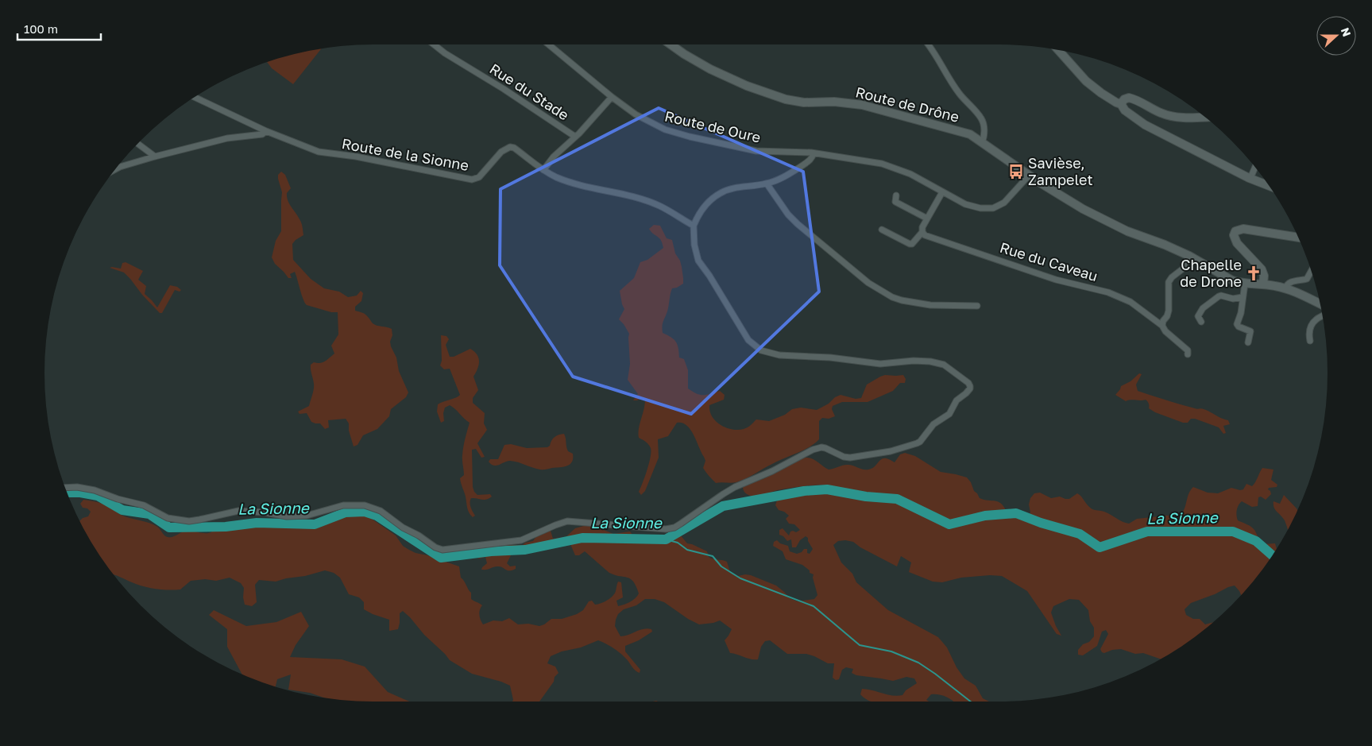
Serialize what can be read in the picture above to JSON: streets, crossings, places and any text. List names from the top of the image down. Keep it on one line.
{"streets":{"street":["Rue du Stade","Route de Drône","Route de Oure","Route de la Sionne","Rue du Caveau"]},"crossings":[["Rue du Stade","Route de Oure"],["Route de Drône","Route de Oure"]],"water":["La Sionne"],"places":{"bus stop":["Savièse, Zampelet"],"church":["Chapelle de Drone"]},"scale_bar":"100 m","north":"right"}
